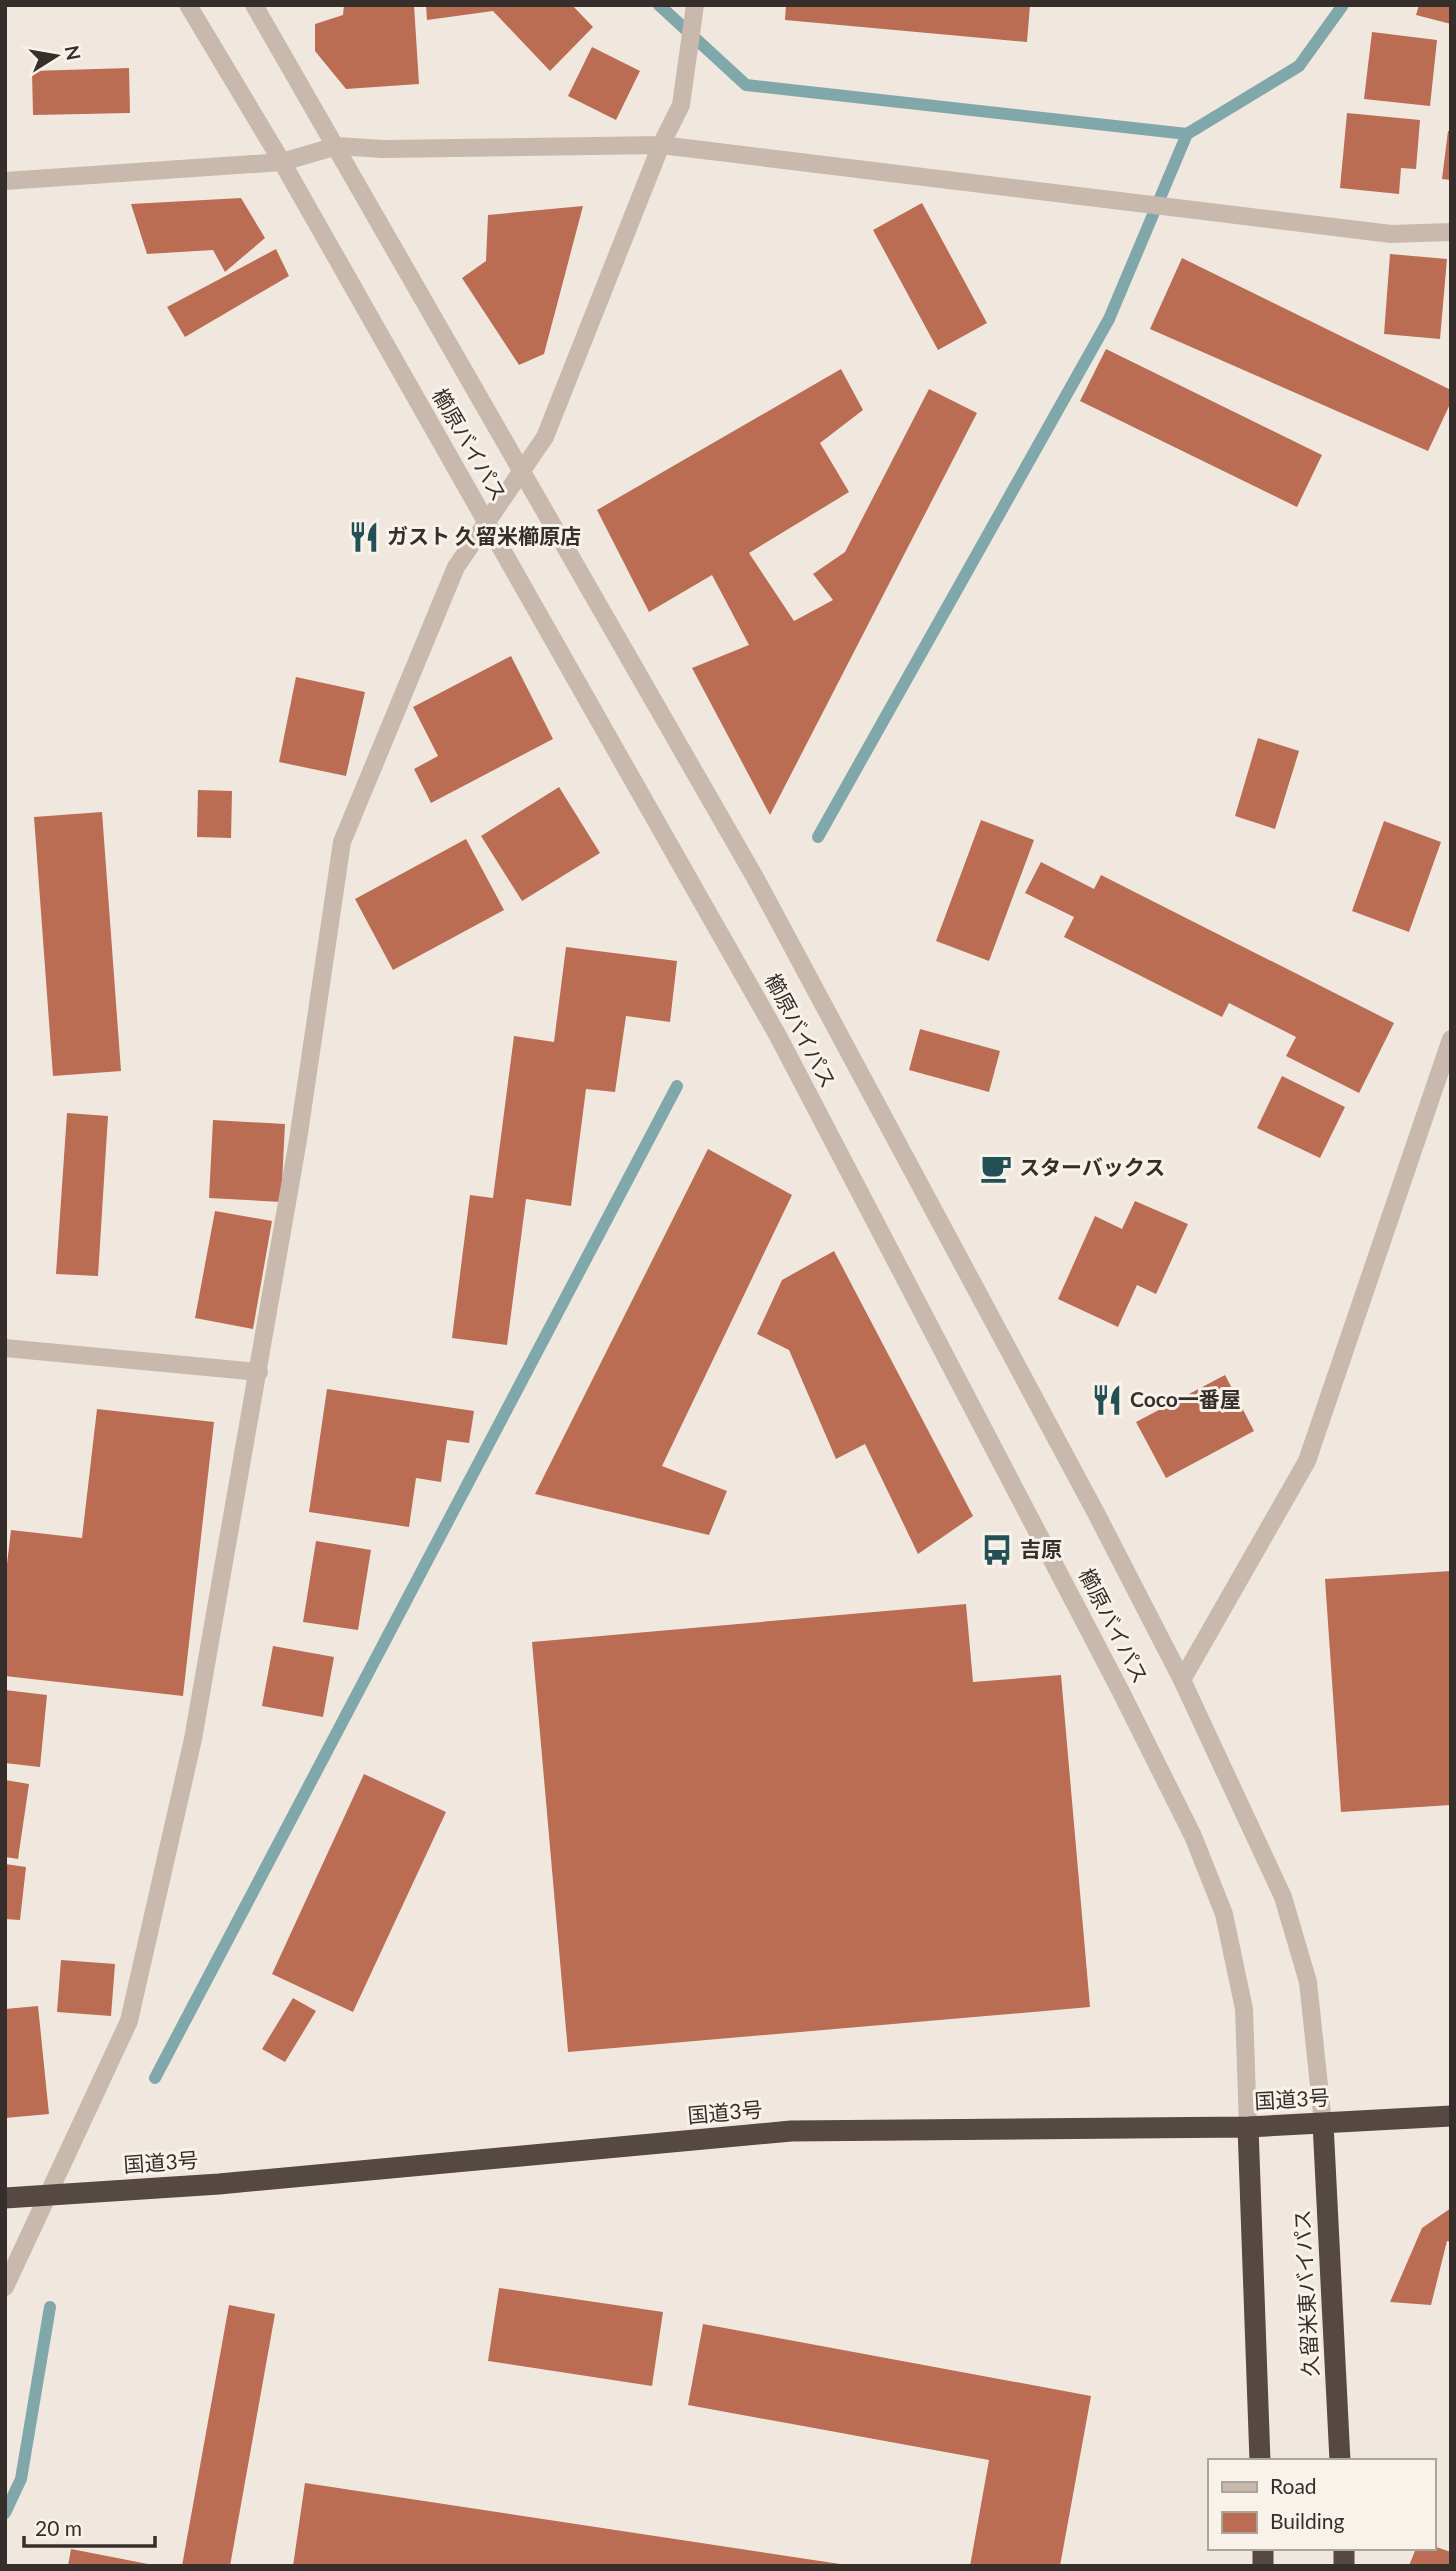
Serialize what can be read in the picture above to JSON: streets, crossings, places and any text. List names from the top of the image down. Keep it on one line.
{"streets":{"highway":["国道3号","久留米東バイパス"],"street":["櫛原バイパス"]},"crossings":[["櫛原バイパス","国道3号"],["櫛原バイパス","久留米東バイパス"],["国道3号","久留米東バイパス"]],"places":{"restaurant":["ガスト 久留米櫛原店","Coco一番屋"],"cafe":["スターバックス"],"bus stop":["吉原"]},"legend":["Road","Building"],"scale_bar":"20 m","north":"right"}
